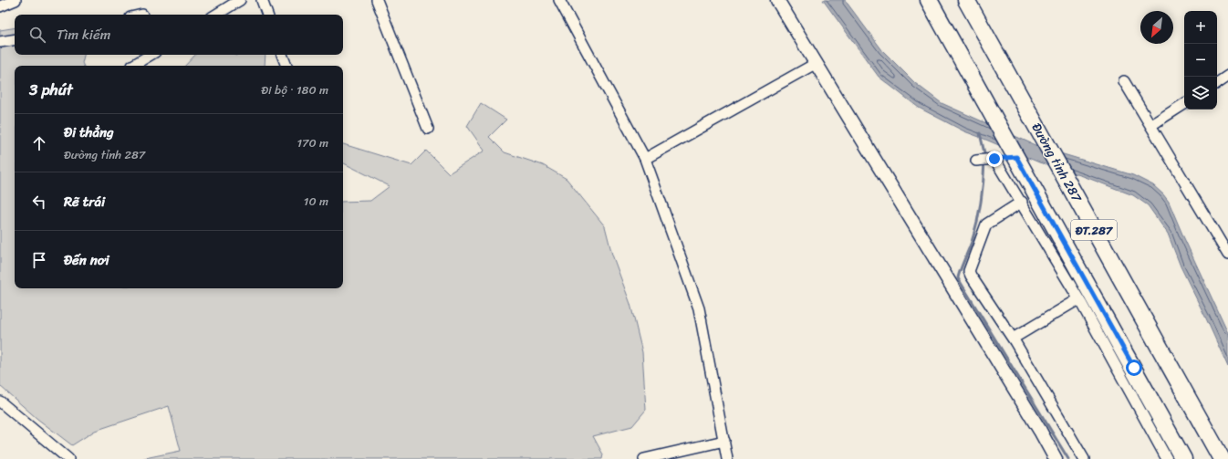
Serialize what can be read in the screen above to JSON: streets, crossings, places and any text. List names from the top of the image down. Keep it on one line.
{"streets":{"main road":["Đường tỉnh 287","ĐT.287"]},"north":"bottom left","page":{"map_buttons":["+","−"],"search":"Tìm kiếm","heading":["3 phút","Đi bộ · 180 m"],"list":[["Đi thẳng","Đường tỉnh 287","170 m"],["Rẽ trái","10 m"],"Đến nơi"]}}
